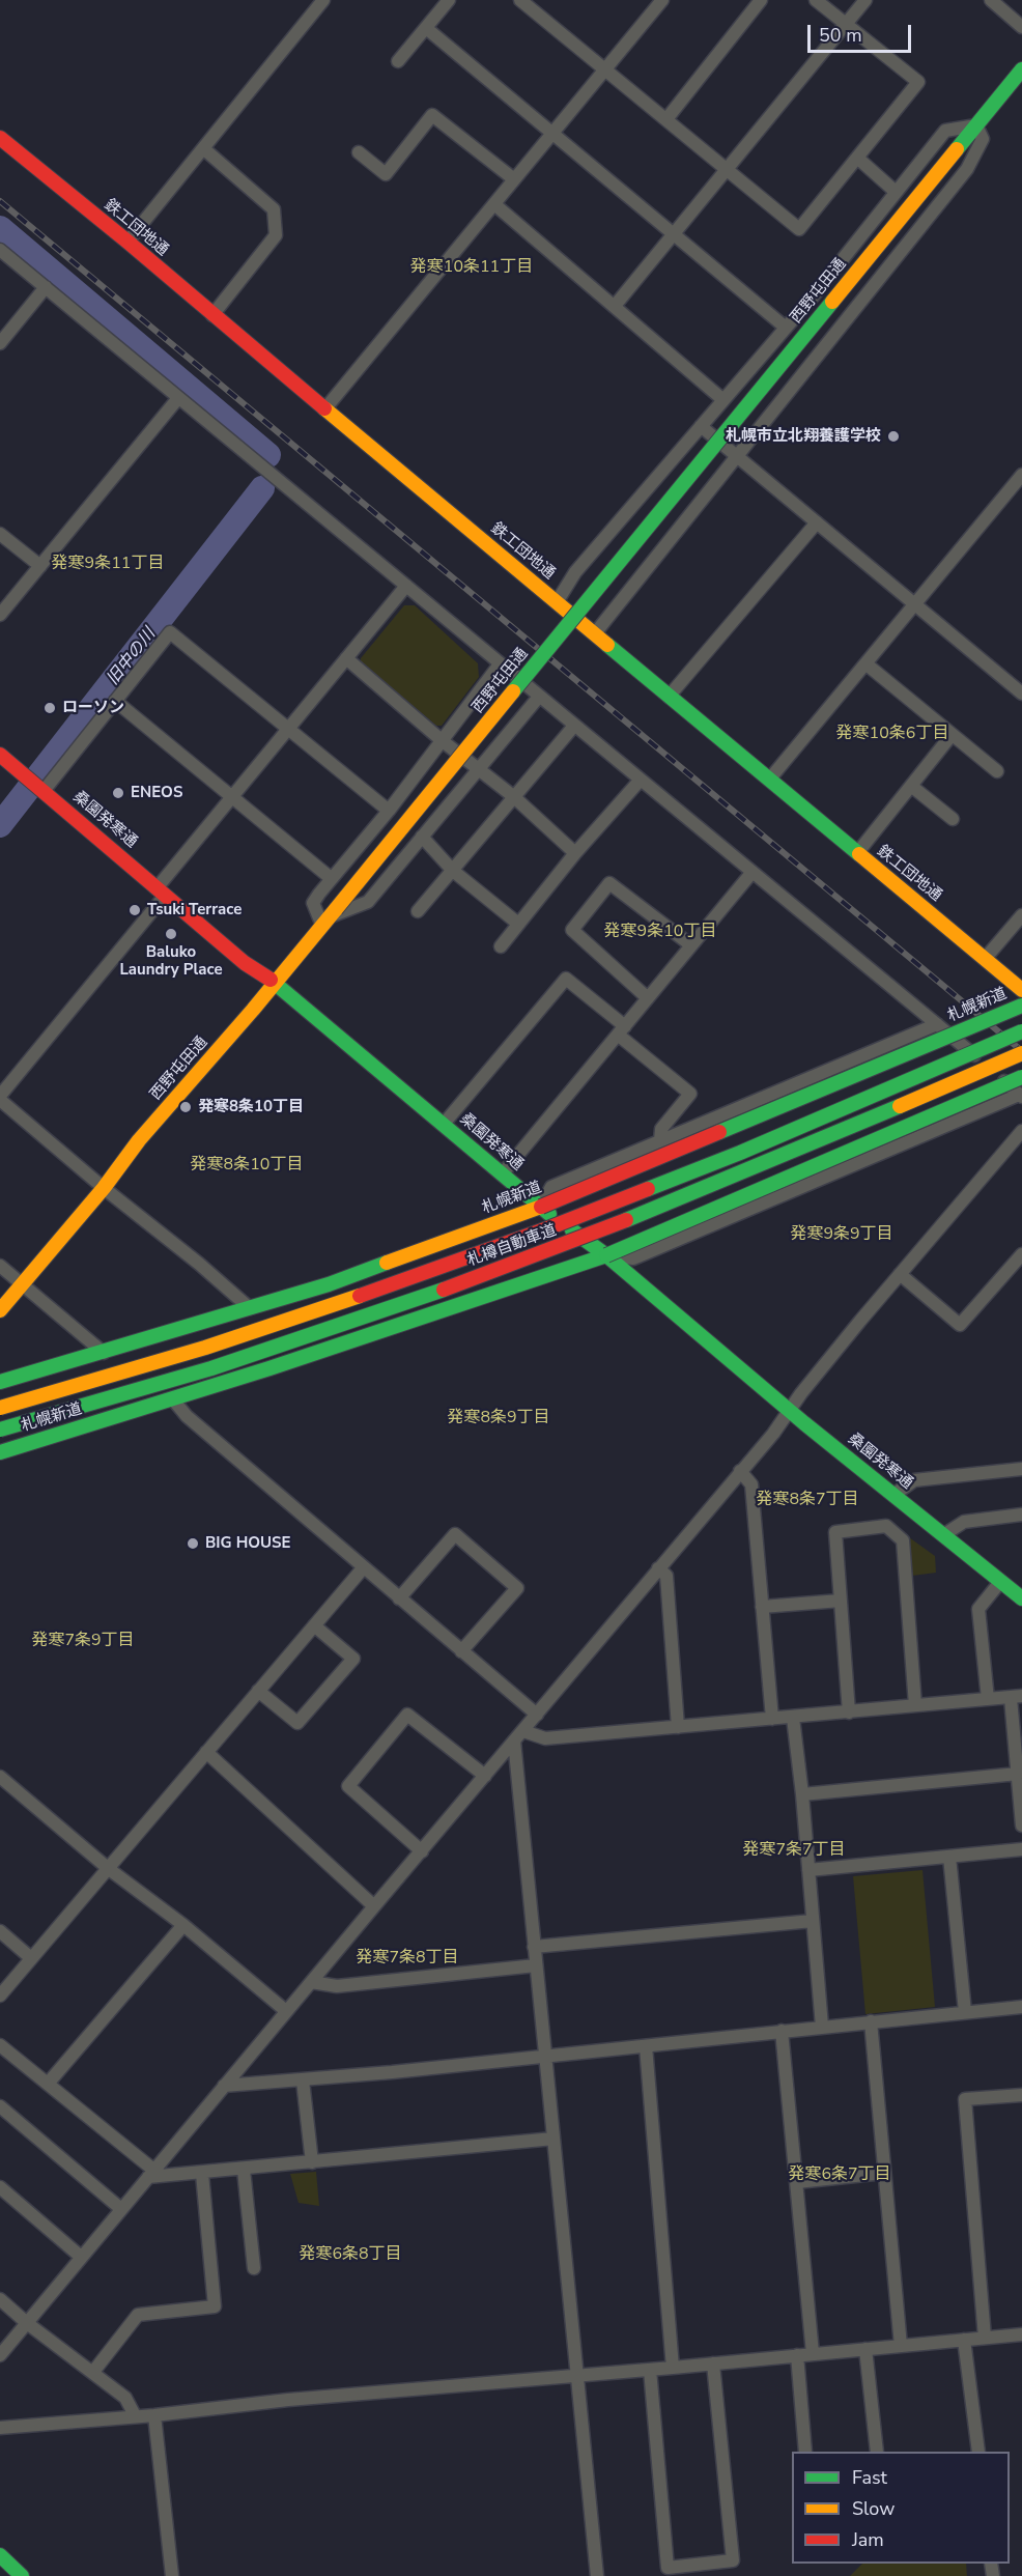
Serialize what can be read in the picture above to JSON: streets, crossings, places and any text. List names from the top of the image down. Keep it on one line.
{"streets":{"main road":["鉄工団地通","西野屯田通","桑園発寒通","札幌新道","札樽自動車道"]},"crossings":[["西野屯田通","桑園発寒通"],["桑園発寒通","札幌新道"]],"districts":["発寒10条11丁目","発寒9条11丁目","発寒10条6丁目","発寒9条10丁目","発寒8条10丁目","発寒9条9丁目","発寒8条9丁目","発寒8条7丁目","発寒7条9丁目","発寒7条7丁目","発寒7条8丁目","発寒6条7丁目","発寒6条8丁目"],"water":["旧中の川"],"places":["札幌市立北翔養護学校","ローソン","ENEOS","Tsuki Terrace","Baluko Laundry Place","発寒8条10丁目","BIG HOUSE"],"legend":["Fast","Slow","Jam"],"scale_bar":"50 m"}
